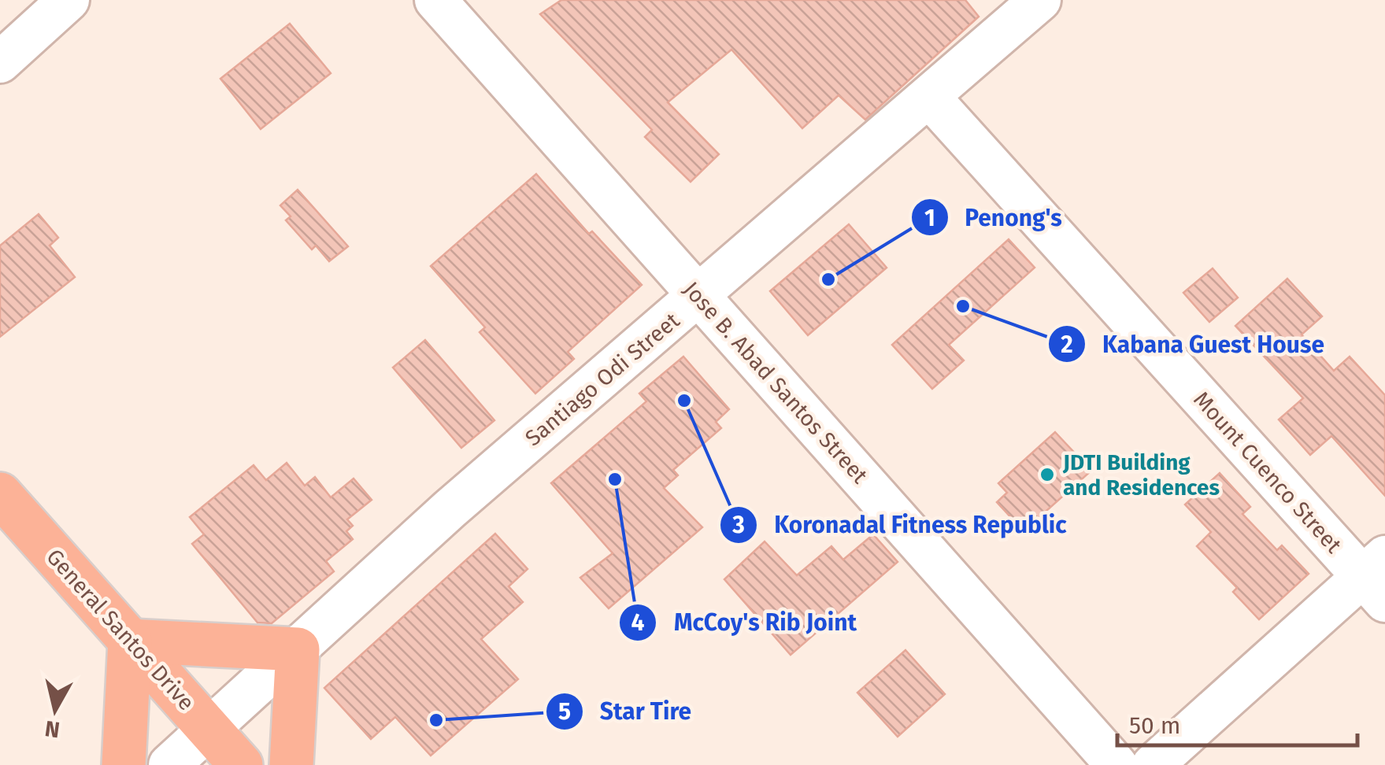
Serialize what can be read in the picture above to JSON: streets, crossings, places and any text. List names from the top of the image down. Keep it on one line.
{"streets":{"highway":["General Santos Drive"],"street":["Santiago Odi Street","Jose B. Abad Santos Street","Mount Cuenco Street"]},"crossings":[["Santiago Odi Street","Jose B. Abad Santos Street"],["Santiago Odi Street","Mount Cuenco Street"],["Santiago Odi Street","General Santos Drive"]],"places":["Penong's","Kabana Guest House","Koronadal Fitness Republic","JDTI Building and Residences","McCoy's Rib Joint","Star Tire"],"scale_bar":"50 m","north":"bottom"}
